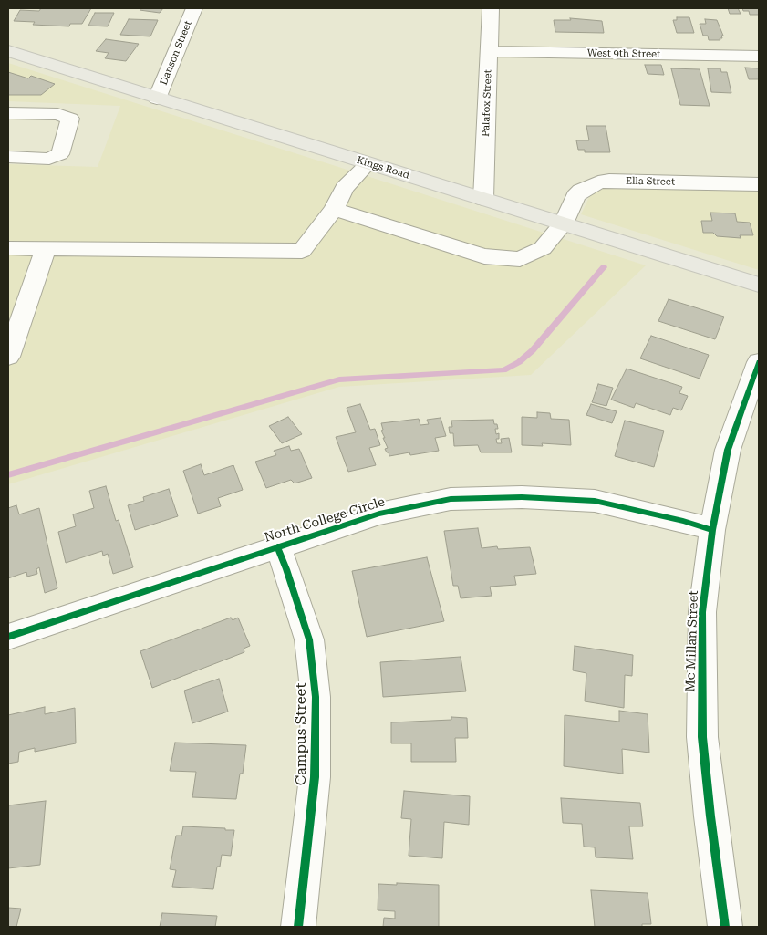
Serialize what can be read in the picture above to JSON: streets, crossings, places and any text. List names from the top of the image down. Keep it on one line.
{"streets":{"main road":["Kings Road"],"street":["Danson Street","West 9th Street","Palafox Street","Ella Street","North College Circle","Mc Millan Street","Campus Street"]},"crossings":[["Danson Street","Kings Road"],["West 9th Street","Palafox Street"],["Palafox Street","Kings Road"],["Kings Road","Ella Street"],["North College Circle","Mc Millan Street"],["North College Circle","Campus Street"]]}
